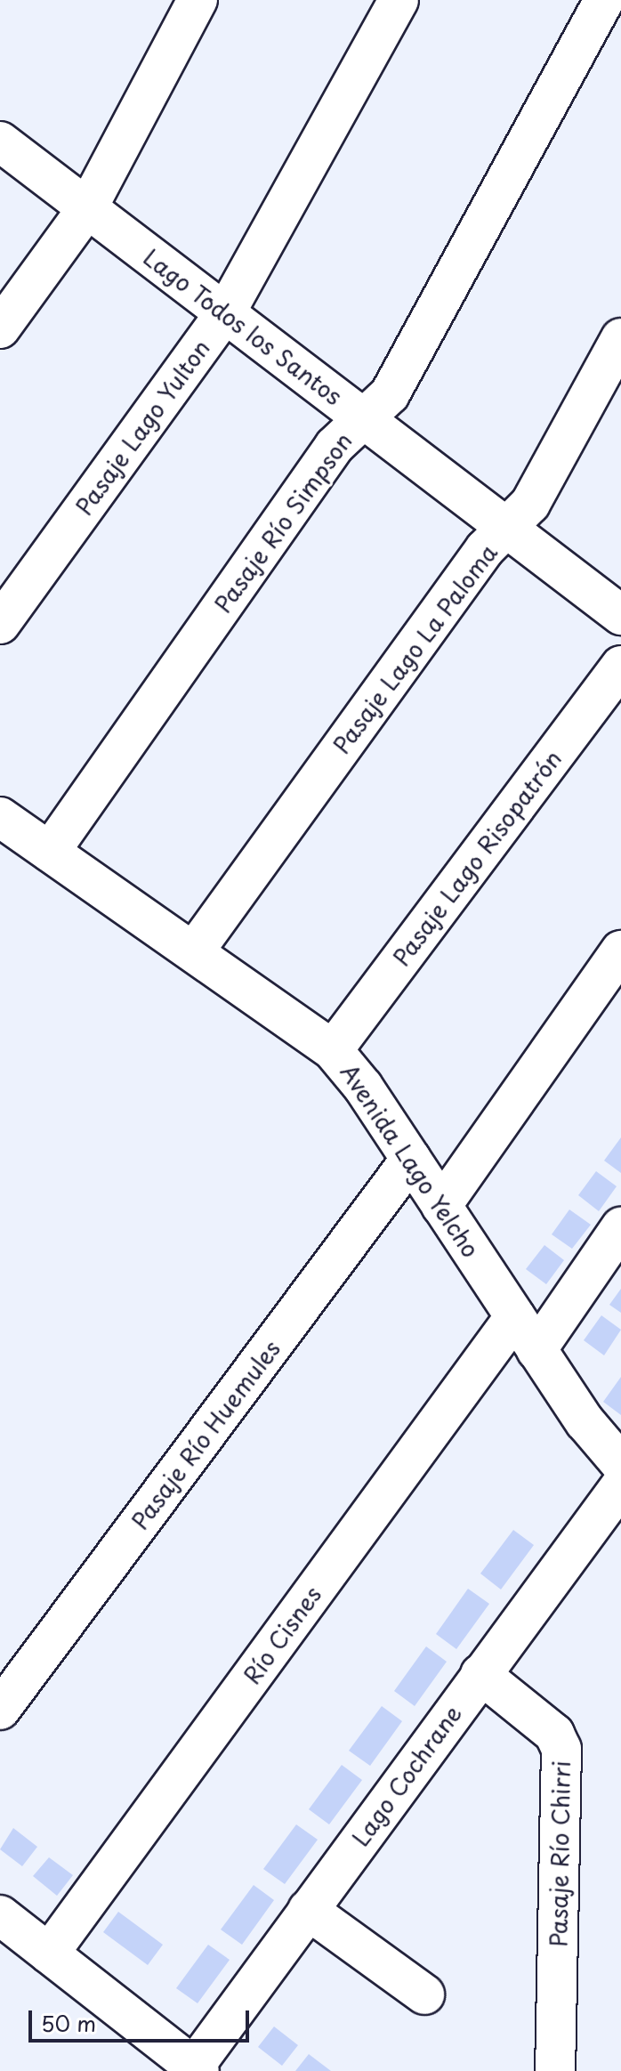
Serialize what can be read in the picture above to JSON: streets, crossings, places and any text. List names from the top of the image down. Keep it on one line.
{"streets":{"street":["Lago Todos los Santos","Pasaje Lago Yulton","Pasaje Río Simpson","Pasaje Lago La Paloma","Pasaje Lago Risopatrón","Avenida Lago Yelcho","Pasaje Río Huemules","Río Cisnes","Lago Cochrane","Pasaje Río Chirri"]},"crossings":[["Lago Todos los Santos","Pasaje Lago Yulton"],["Lago Todos los Santos","Pasaje Río Simpson"],["Lago Todos los Santos","Pasaje Lago La Paloma"],["Pasaje Río Simpson","Avenida Lago Yelcho"],["Pasaje Lago La Paloma","Avenida Lago Yelcho"],["Pasaje Lago Risopatrón","Avenida Lago Yelcho"],["Avenida Lago Yelcho","Pasaje Río Huemules"],["Avenida Lago Yelcho","Río Cisnes"],["Lago Cochrane","Pasaje Río Chirri"]],"scale_bar":"50 m"}
